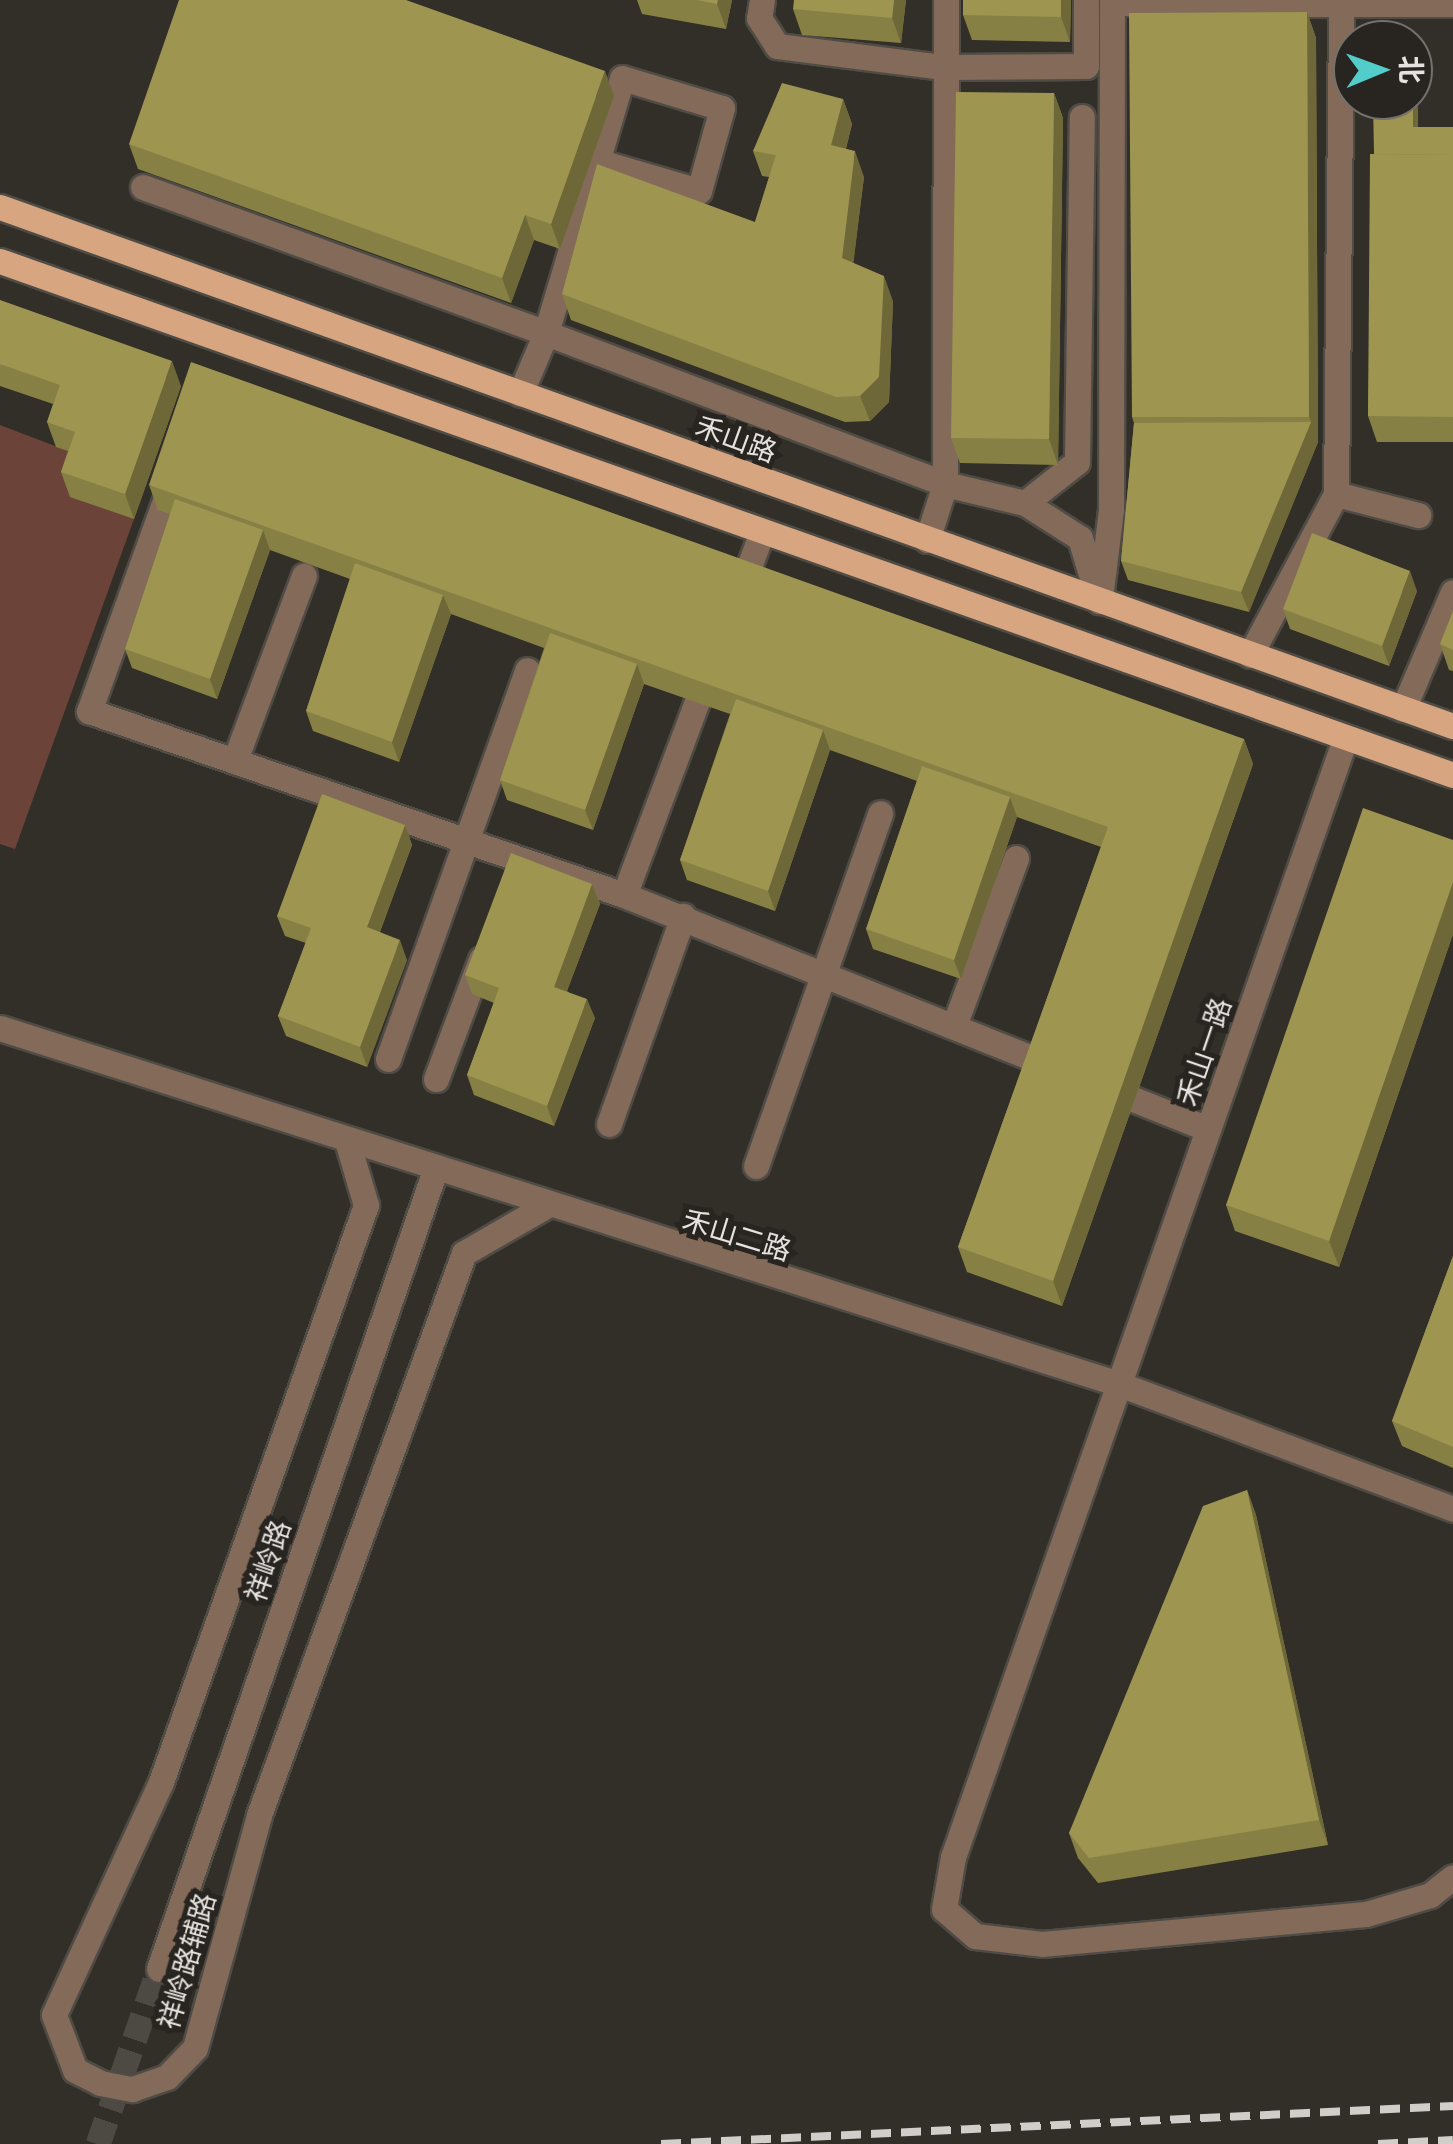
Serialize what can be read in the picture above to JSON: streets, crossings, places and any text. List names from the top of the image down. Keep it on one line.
{"streets":{"main road":["禾山路"],"street":["禾山一路","禾山二路","祥岭路","祥岭路辅路"]},"crossings":[["禾山一路","禾山二路"],["禾山二路","祥岭路"],["禾山二路","祥岭路辅路"]],"north":"right"}
